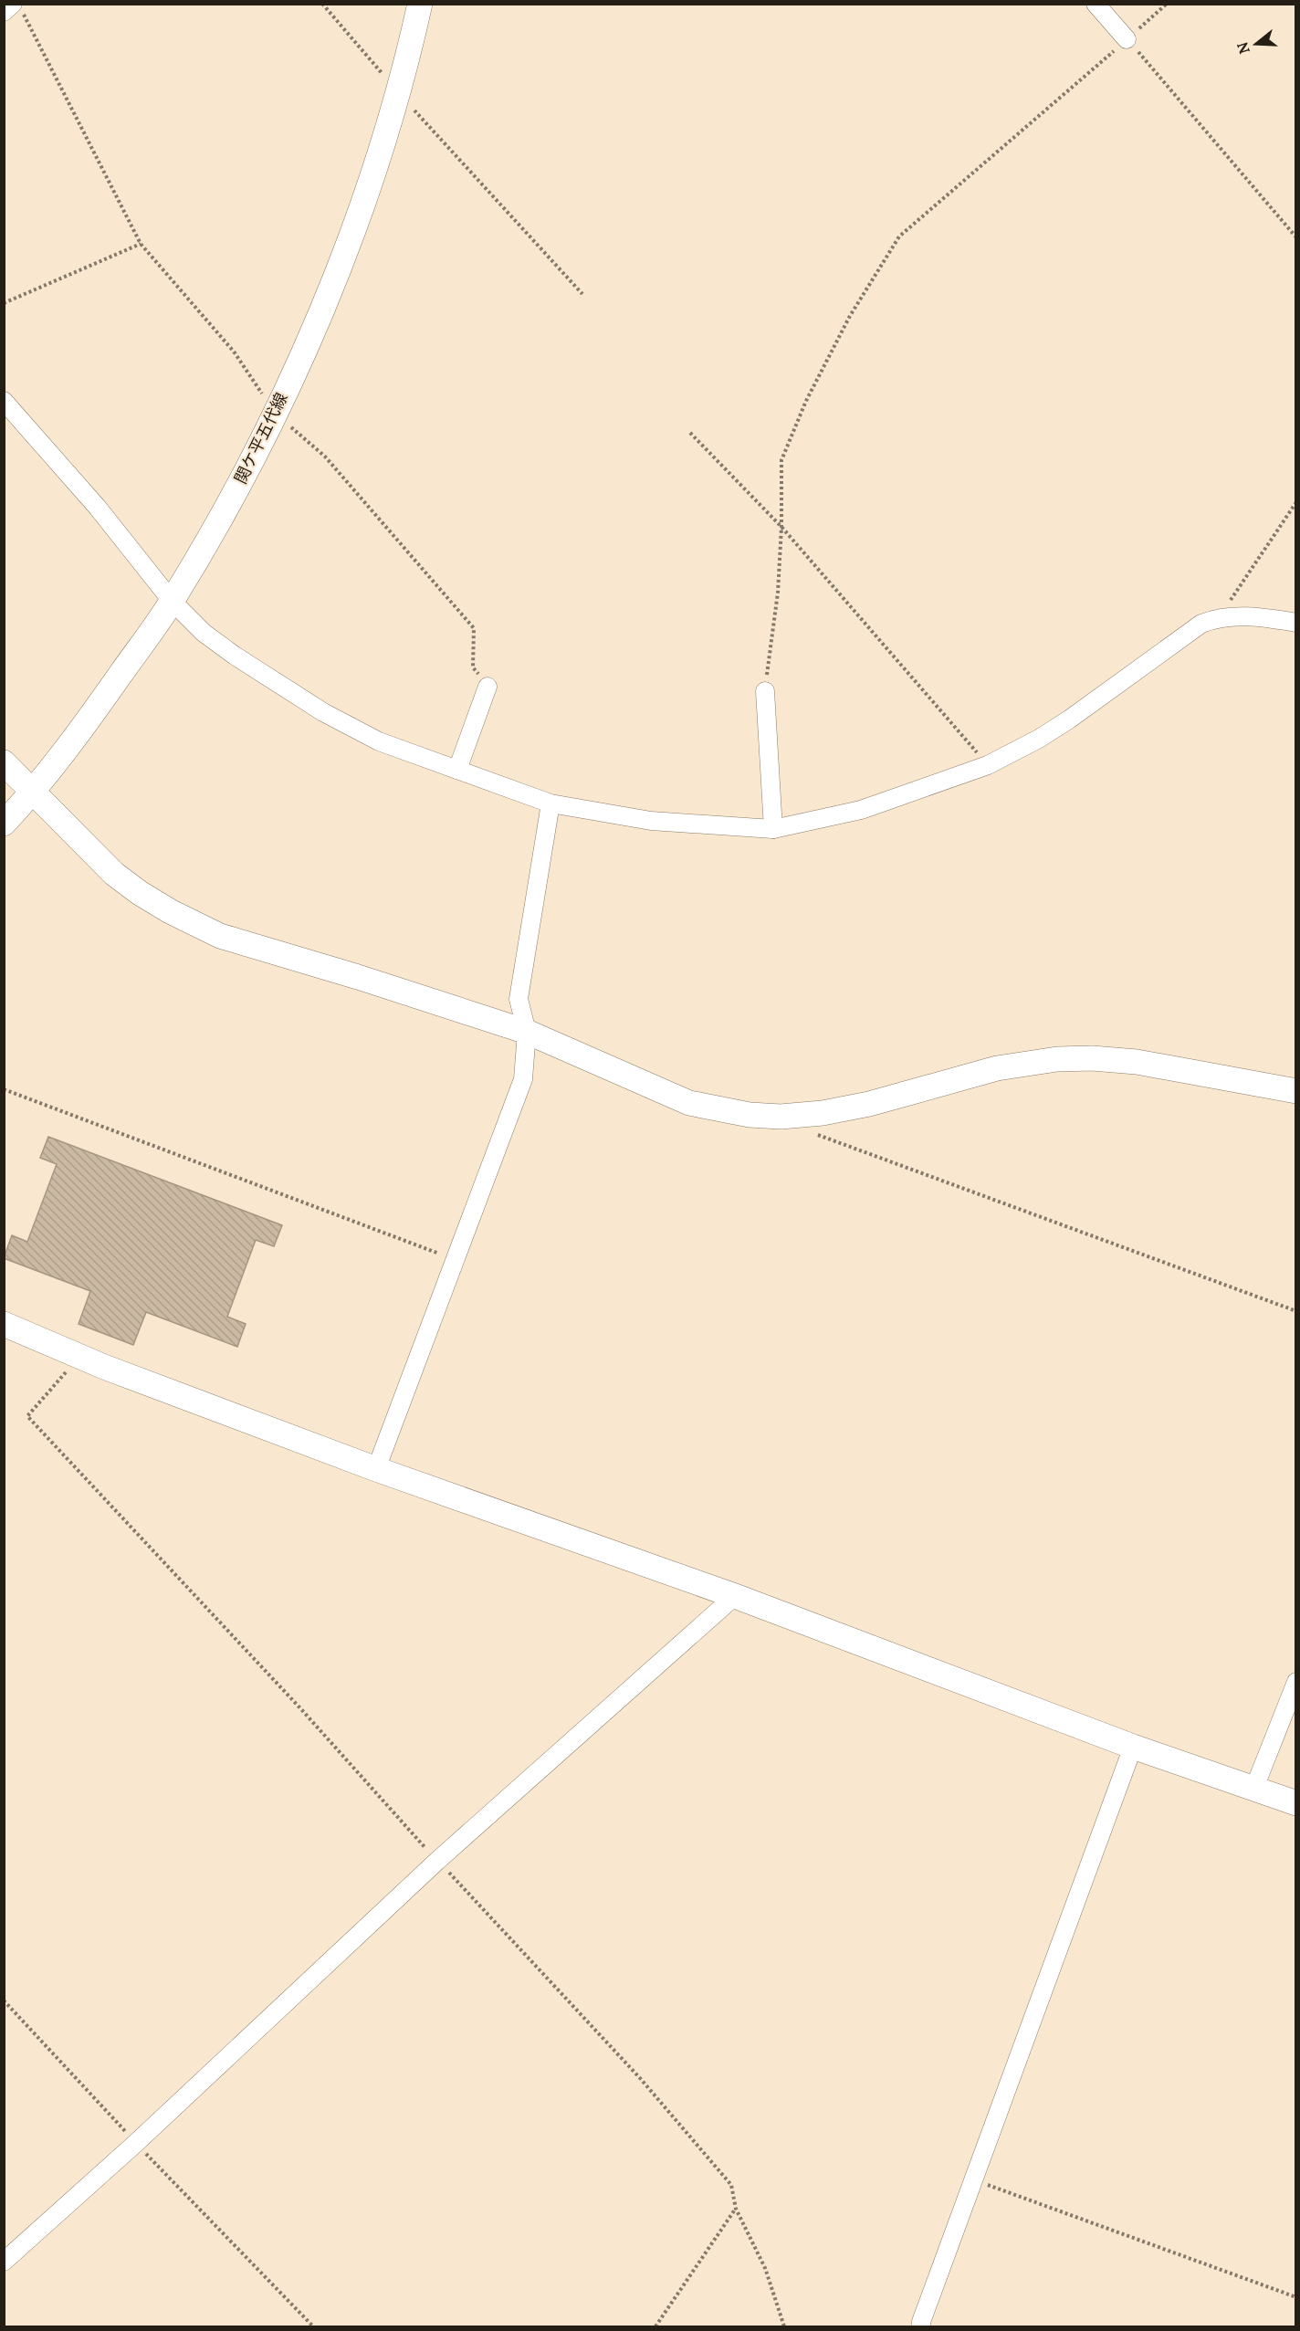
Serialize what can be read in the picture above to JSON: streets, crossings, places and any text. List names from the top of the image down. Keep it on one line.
{"streets":{"street":["関ケ平五代線"]},"north":"left"}
